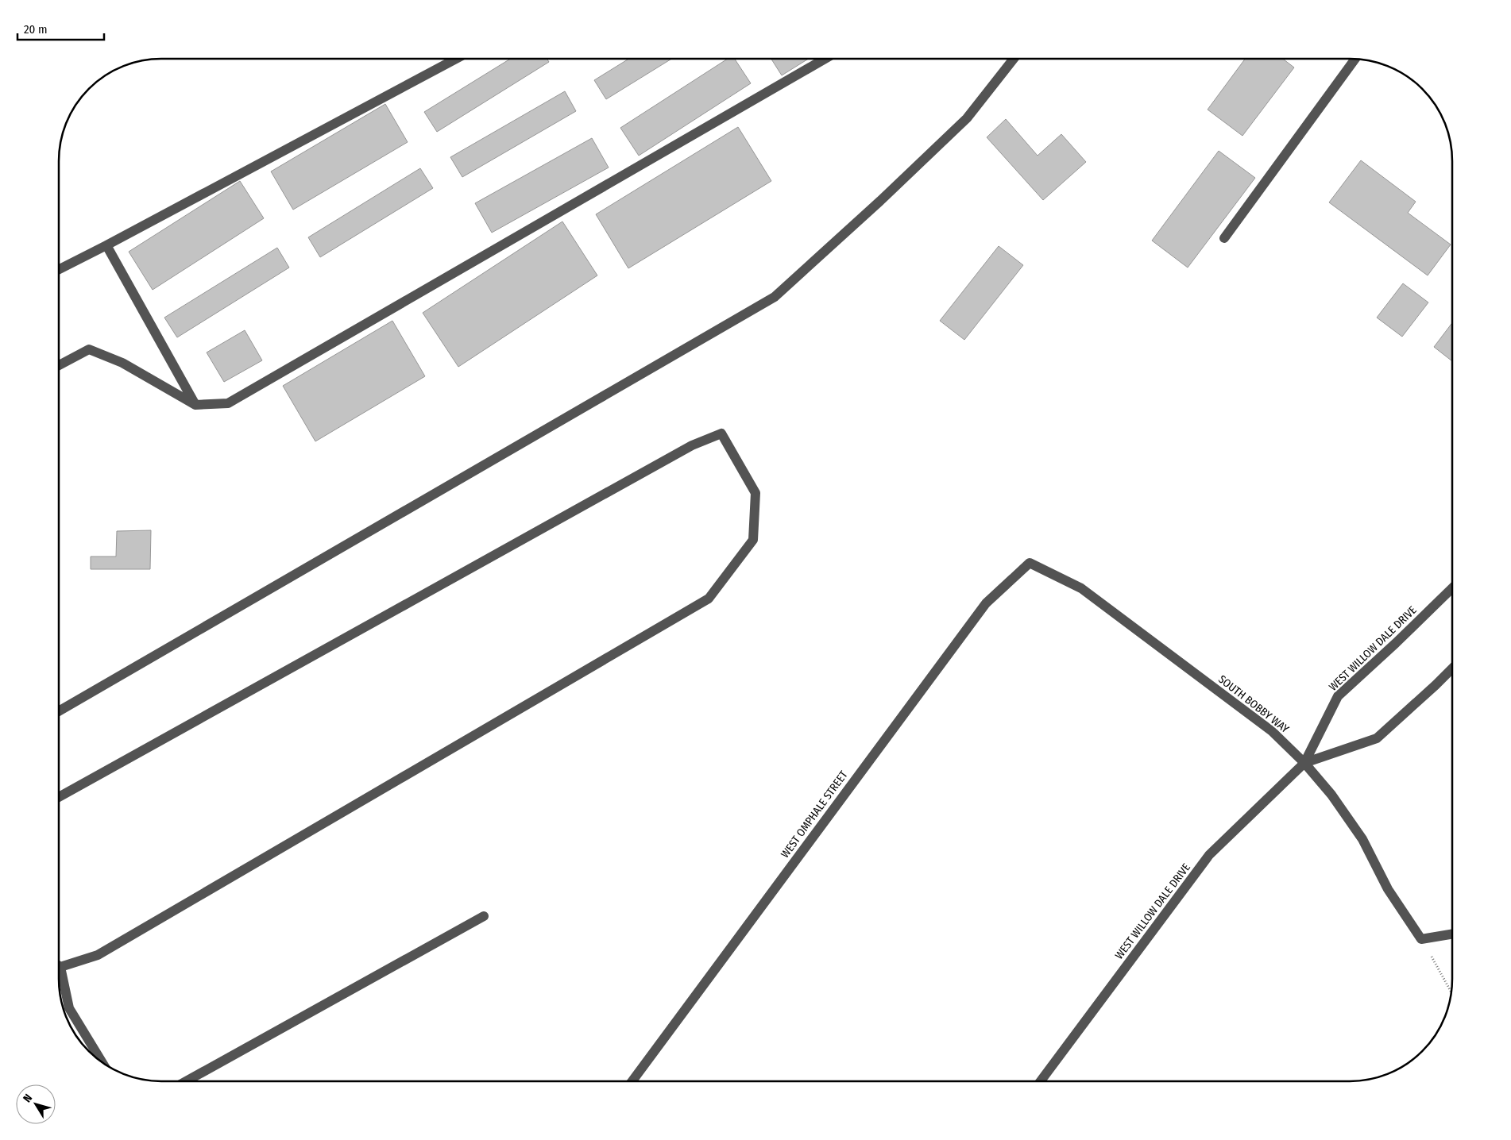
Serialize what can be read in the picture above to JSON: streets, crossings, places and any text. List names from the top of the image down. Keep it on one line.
{"streets":{"street":["WEST WILLOW DALE DRIVE","SOUTH BOBBY WAY","WEST OMPHALE STREET"]},"crossings":[["WEST WILLOW DALE DRIVE","SOUTH BOBBY WAY"],["SOUTH BOBBY WAY","WEST OMPHALE STREET"]],"scale_bar":"20 m","north":"top left"}
